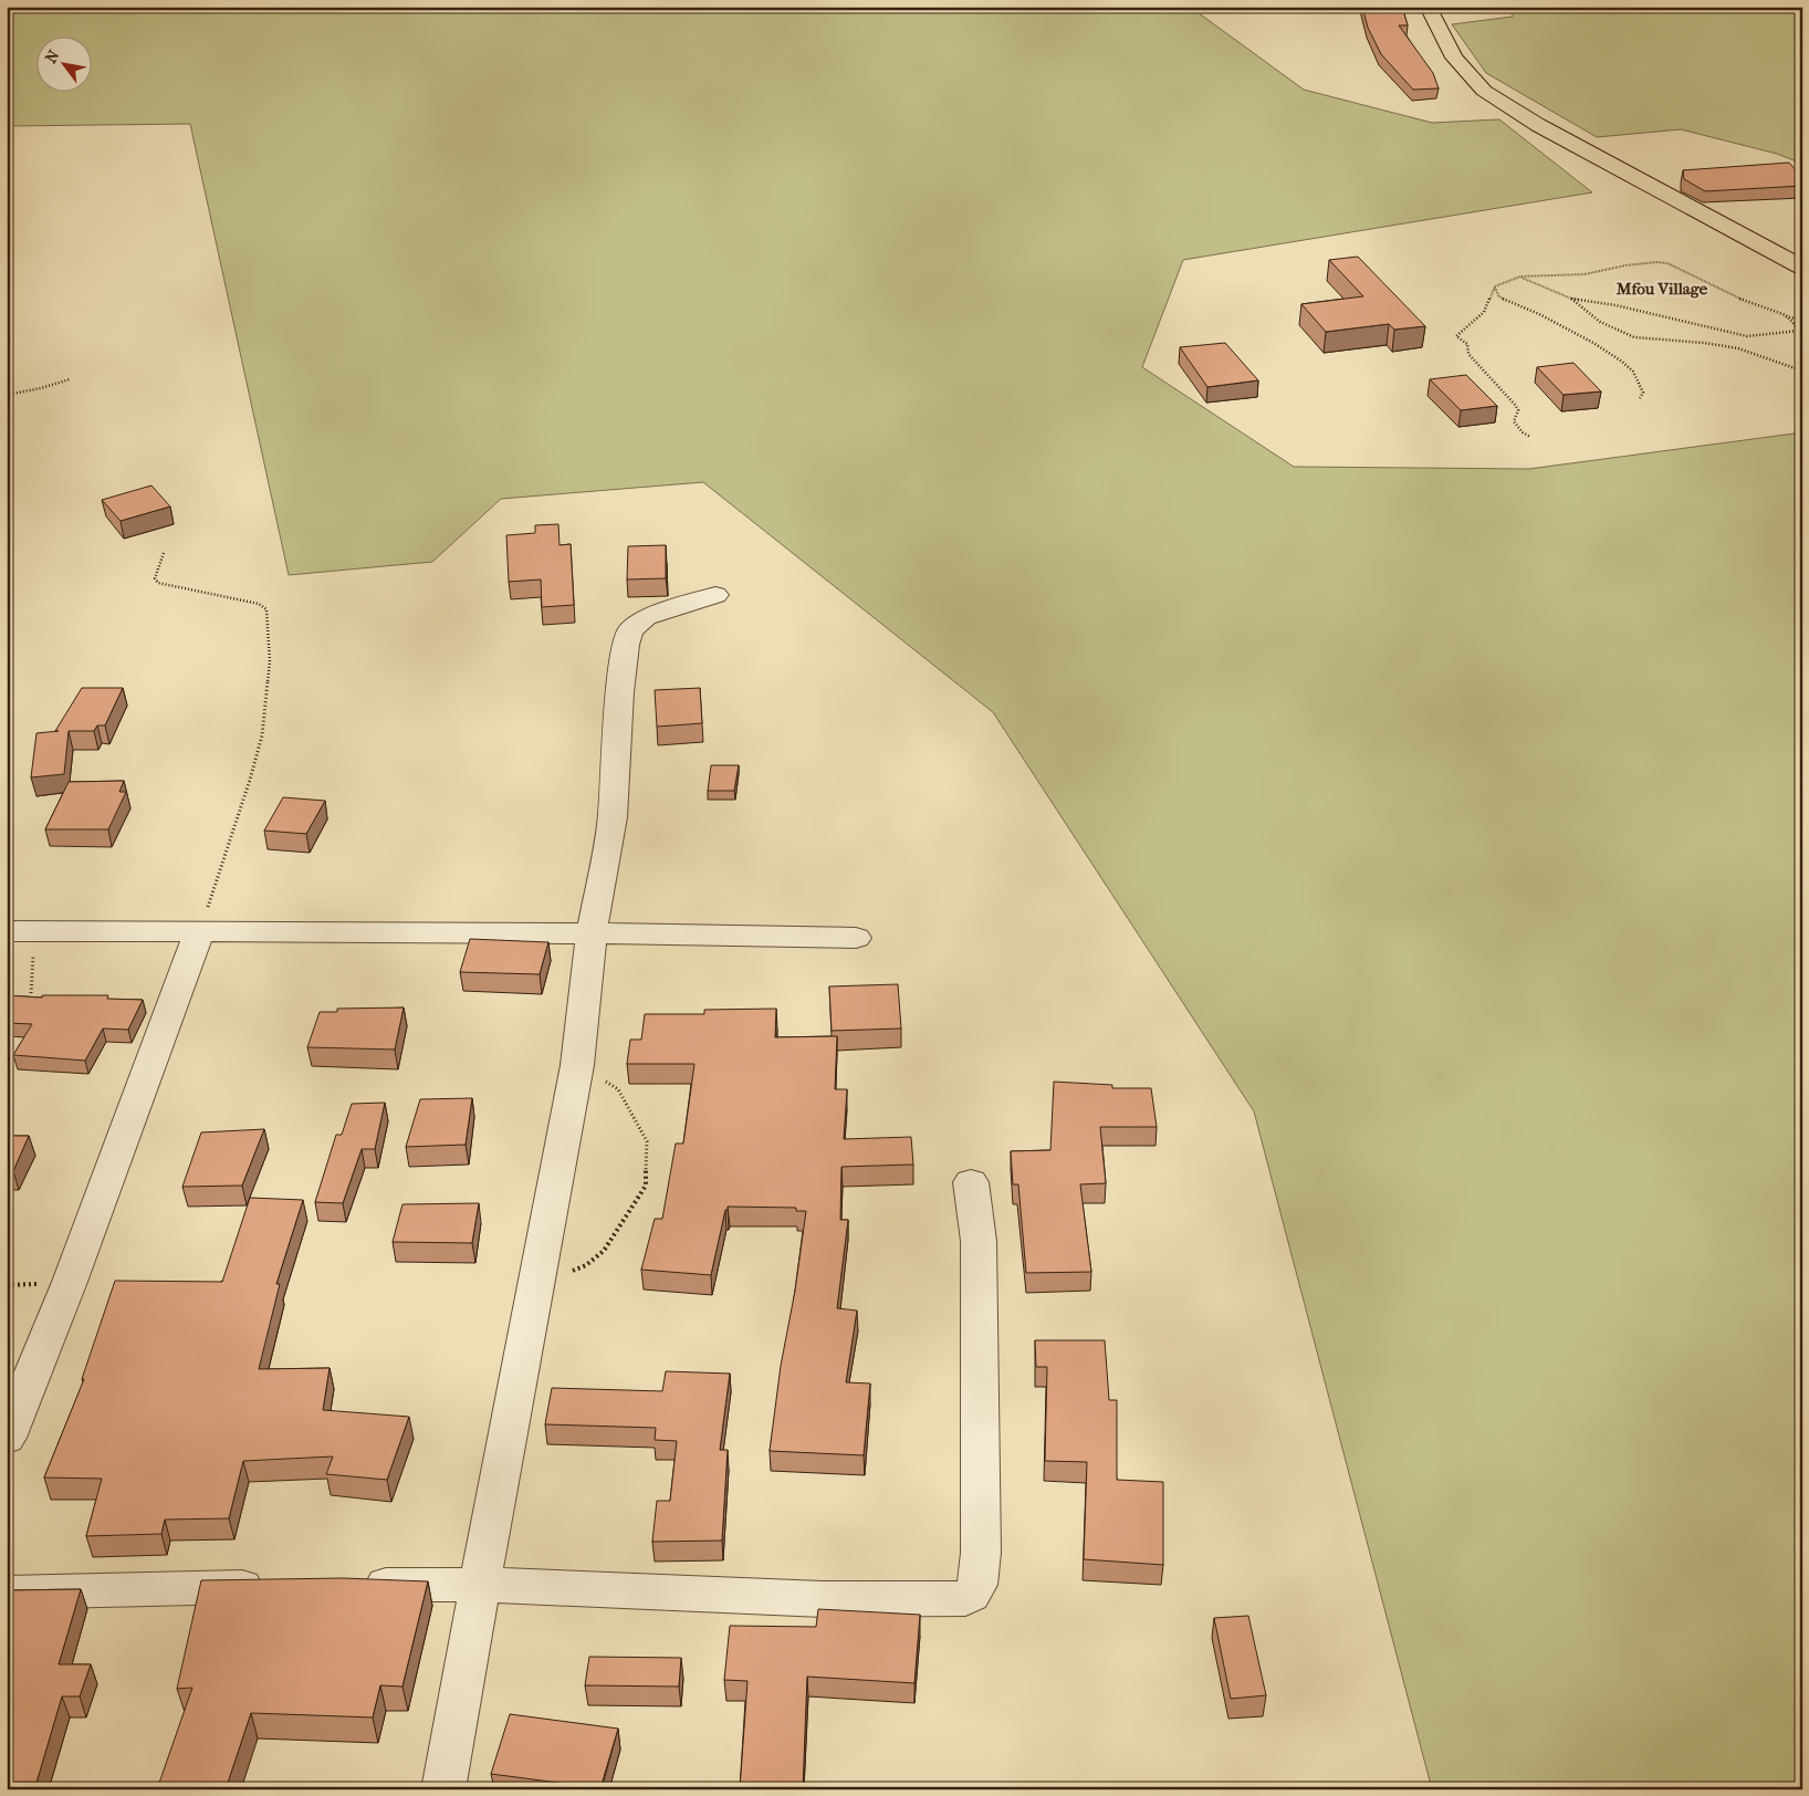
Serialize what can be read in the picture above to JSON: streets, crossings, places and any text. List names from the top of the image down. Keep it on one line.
{"districts":["Mfou Village"],"north":"top left"}
